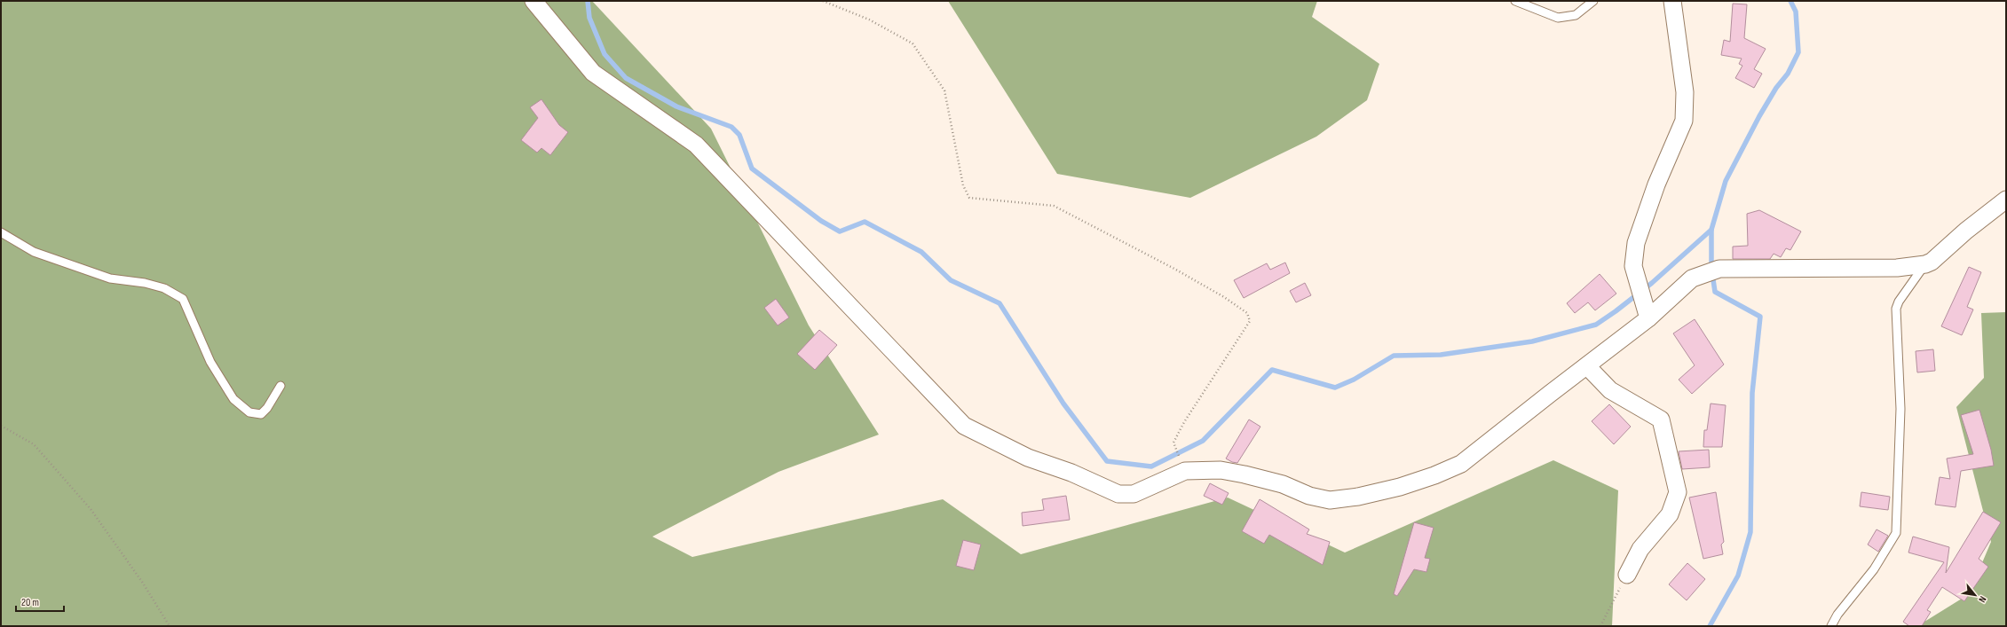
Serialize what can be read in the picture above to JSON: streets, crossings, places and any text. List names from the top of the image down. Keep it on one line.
{"scale_bar":"20 m","north":"bottom right"}
